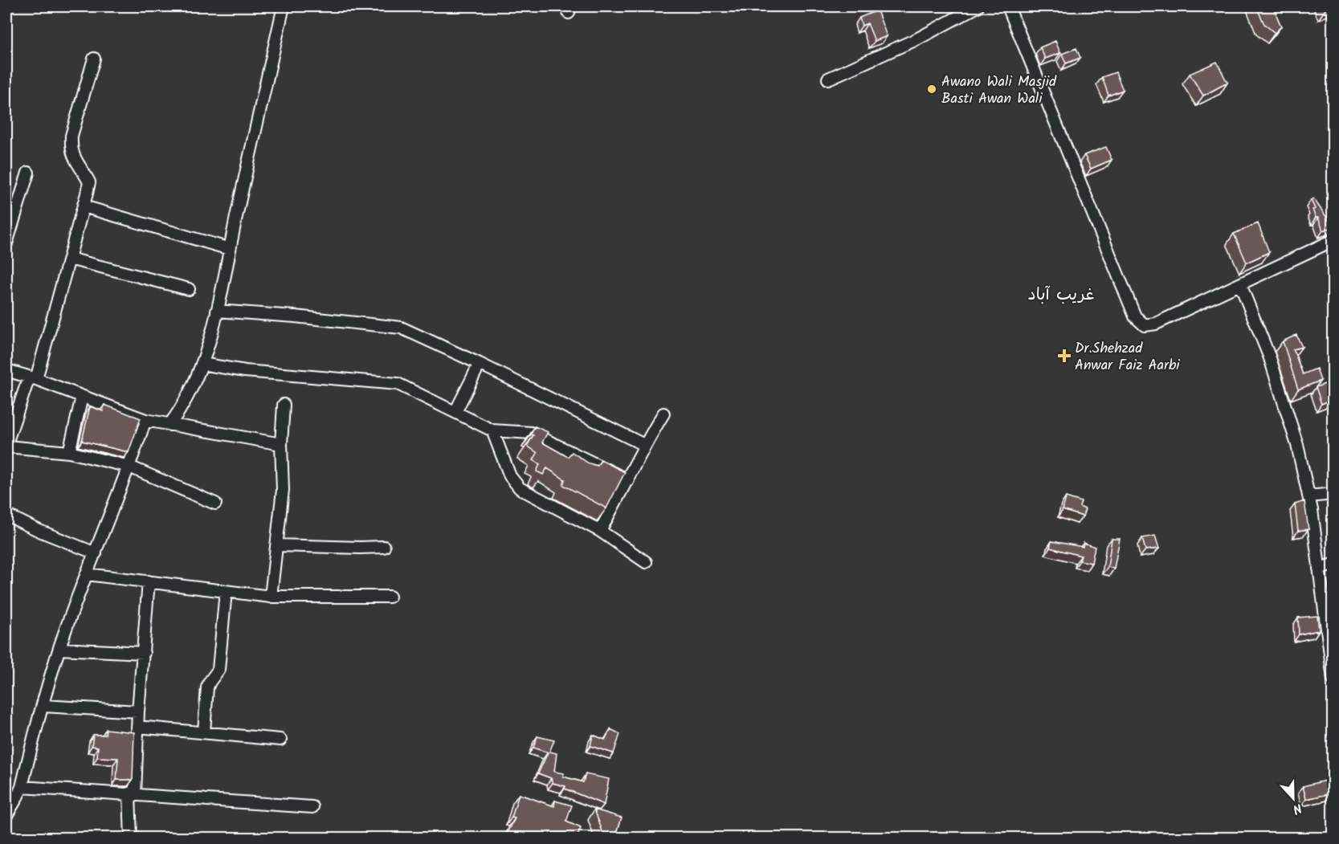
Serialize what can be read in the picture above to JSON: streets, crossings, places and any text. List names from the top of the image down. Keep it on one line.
{"districts":["غریب آباد"],"places":{"other":["Awano Wali Masjid Basti Awan Wali"],"health":["Dr.Shehzad Anwar Faiz Aarbi"]},"north":"bottom"}
